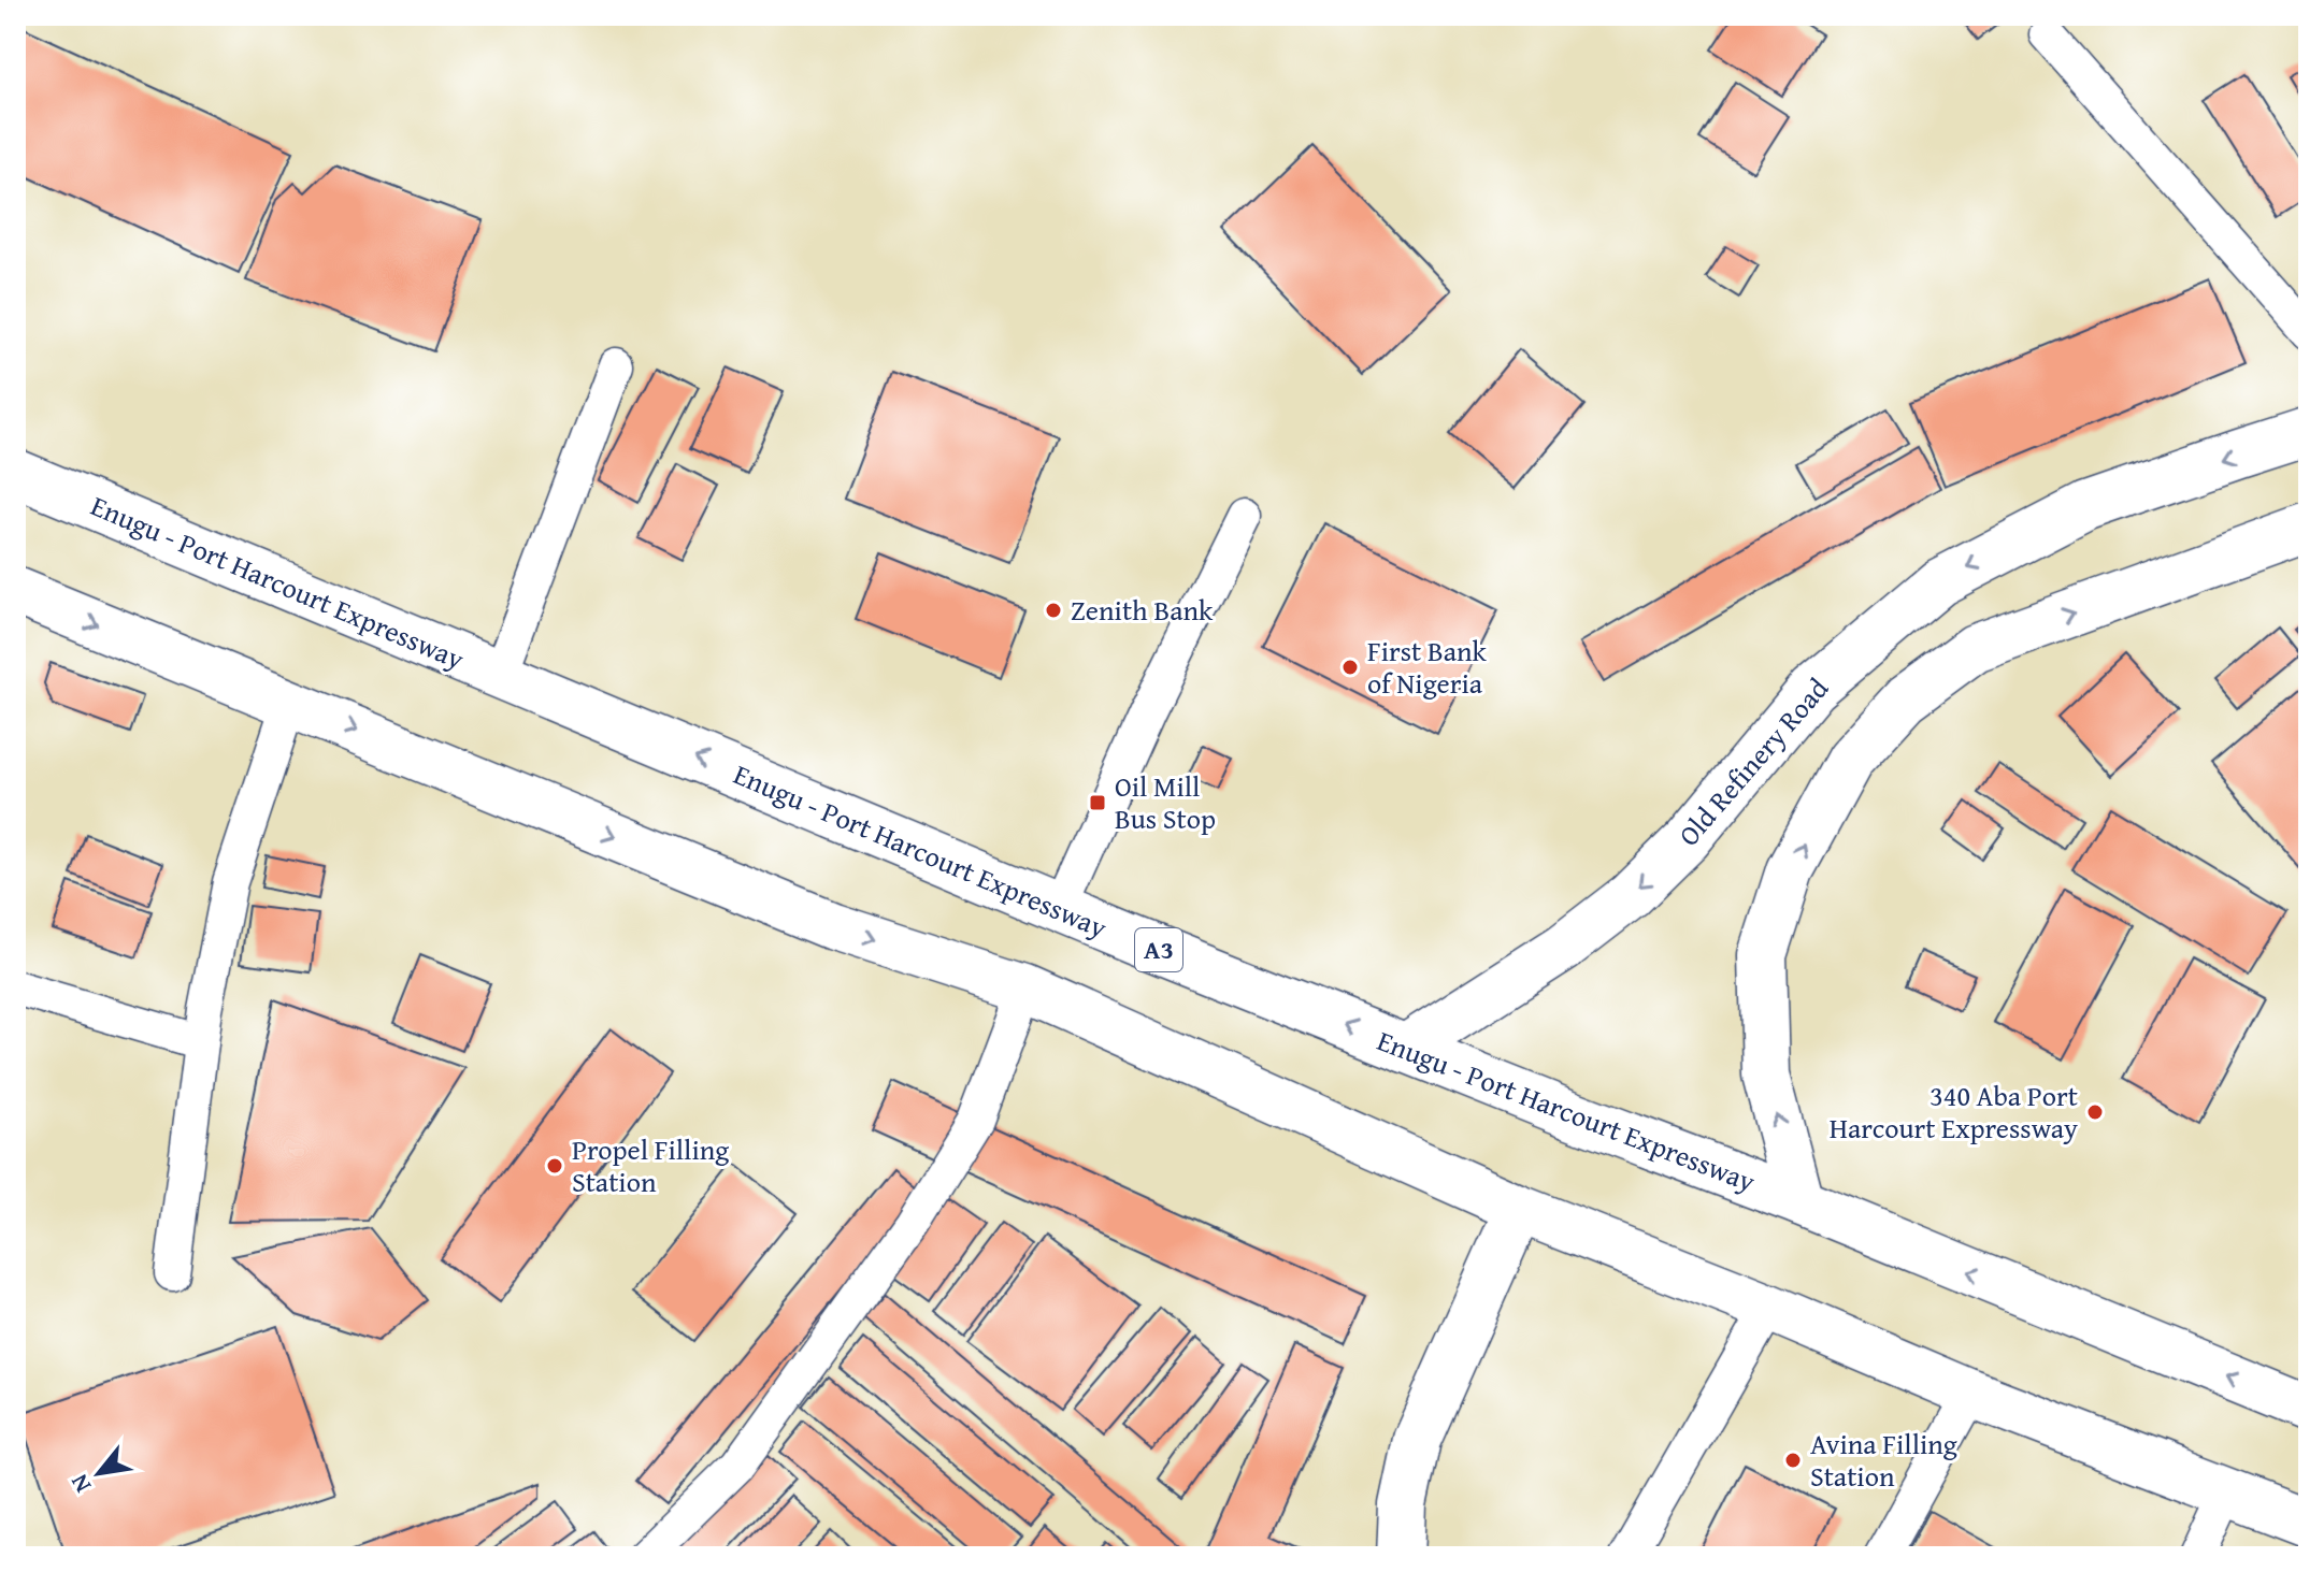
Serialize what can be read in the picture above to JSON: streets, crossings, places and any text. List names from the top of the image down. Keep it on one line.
{"streets":{"main road":["Enugu - Port Harcourt Expressway","Old Refinery Road","A3"]},"crossings":[["Enugu - Port Harcourt Expressway","Old Refinery Road"]],"one_way":["Old Refinery Road"],"places":{"other":["Zenith Bank","First Bank of Nigeria","340 Aba Port Harcourt Expressway","Propel Filling Station","Avina Filling Station"],"transit":["Oil Mill Bus Stop"]},"north":"bottom left"}
